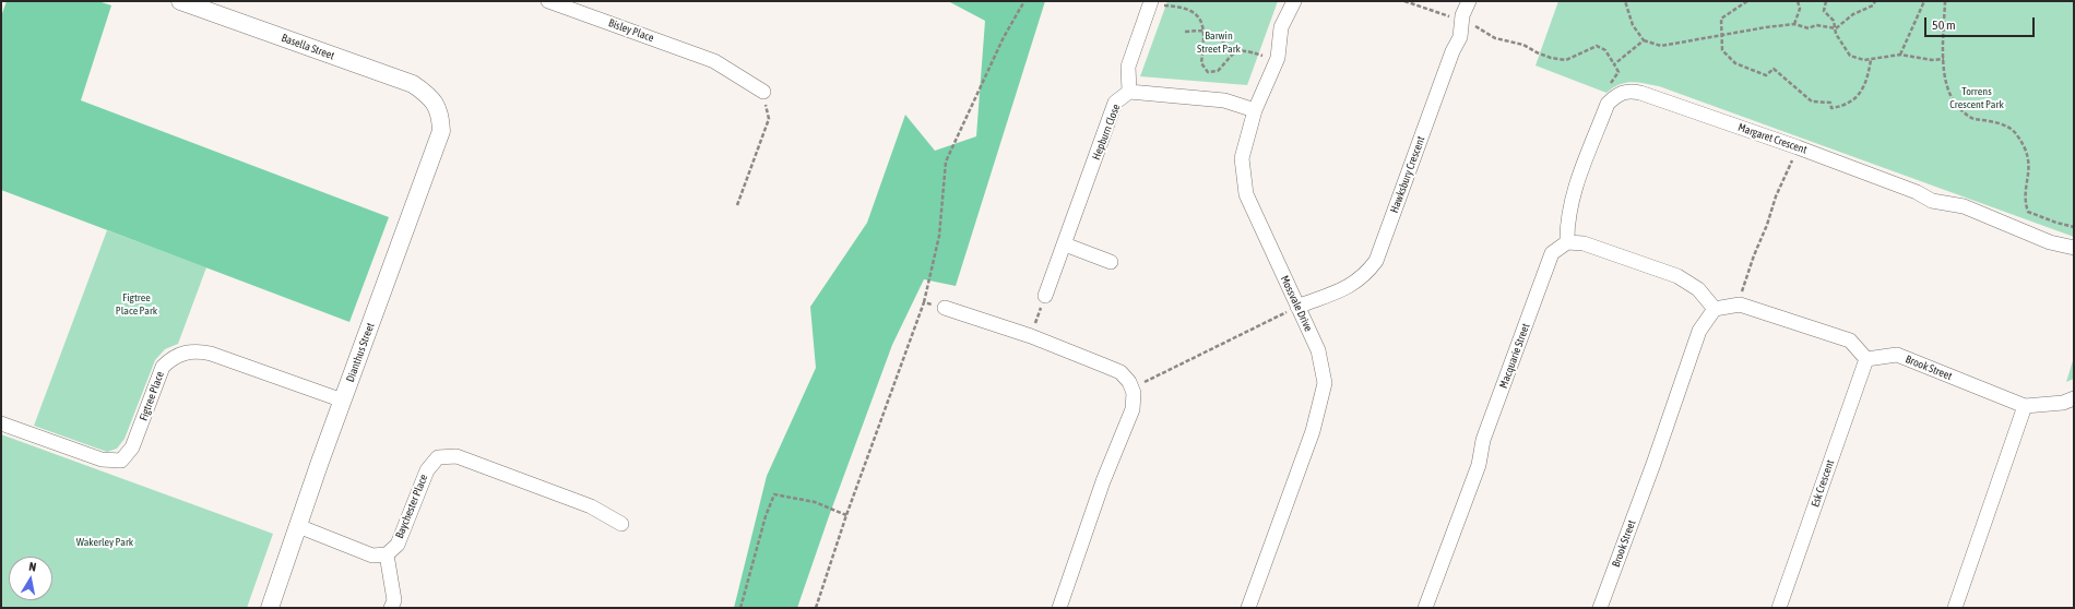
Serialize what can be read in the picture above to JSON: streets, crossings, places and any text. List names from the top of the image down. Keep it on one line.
{"streets":{"street":["Bisley Place","Basella Street","Hepburn Close","Margaret Crescent","Hawksbury Crescent","Mossvale Drive","Dianthus Street","Macquarie Street","Brook Street","Figtree Place","Esk Crescent","Baychester Place"]},"crossings":[["Basella Street","Dianthus Street"],["Hawksbury Crescent","Mossvale Drive"],["Dianthus Street","Figtree Place"],["Brook Street","Esk Crescent"]],"parks":["Barwin Street Park","Torrens Crescent Park","Figtree Place Park","Wakerley Park"],"scale_bar":"50 m","north":"top"}
